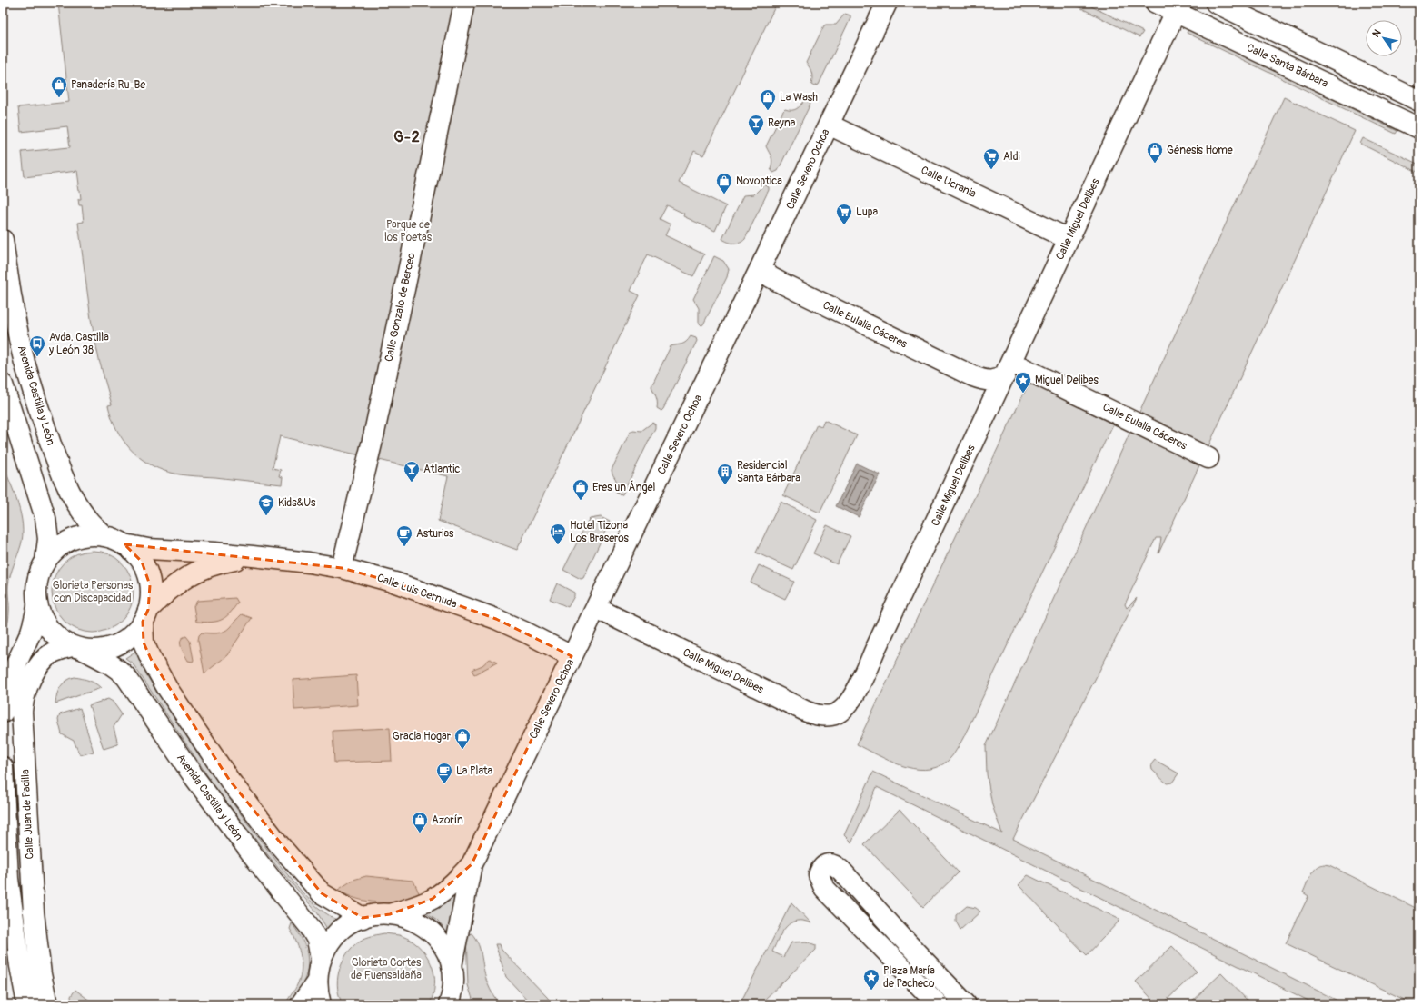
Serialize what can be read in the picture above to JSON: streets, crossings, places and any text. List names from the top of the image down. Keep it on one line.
{"streets":{"street":["Calle Santa Bárbara","Calle Severo Ochoa","Calle Ucrania","Calle Miguel Delibes","Calle Gonzalo de Berceo","Calle Eulalia Cáceres","Avenida Castilla y León","Calle Luis Cernuda","Calle Juan de Padilla"]},"crossings":[["Calle Santa Bárbara","Calle Miguel Delibes"],["Calle Severo Ochoa","Calle Ucrania"],["Calle Severo Ochoa","Calle Miguel Delibes"],["Calle Severo Ochoa","Calle Eulalia Cáceres"],["Calle Severo Ochoa","Calle Luis Cernuda"],["Calle Ucrania","Calle Miguel Delibes"],["Calle Miguel Delibes","Calle Eulalia Cáceres"],["Calle Gonzalo de Berceo","Calle Luis Cernuda"],["Avenida Castilla y León","Calle Luis Cernuda"],["Avenida Castilla y León","Calle Juan de Padilla"],["Calle Luis Cernuda","Calle Juan de Padilla"]],"districts":["G-2"],"parks":["Parque de los Poetas","Glorieta Personas con Discapacidad","Glorieta Cortes de Fuensaldaña"],"places":{"shop":["Panadería Ru-Be","La Wash","Génesis Home","Novoptica","Eres un Ángel","Gracia Hogar","Azorín"],"bar":["Reyna","Atlantic"],"supermarket":["Aldi","Lupa"],"bus stop":["Avda. Castilla y León 38"],"place":["Miguel Delibes","Plaza María de Pacheco"],"building":["Residencial Santa Bárbara"],"school or university":["Kids&Us"],"hotel":["Hotel Tizona Los Braseros"],"cafe":["Asturias","La Plata"]},"north":"top left"}
